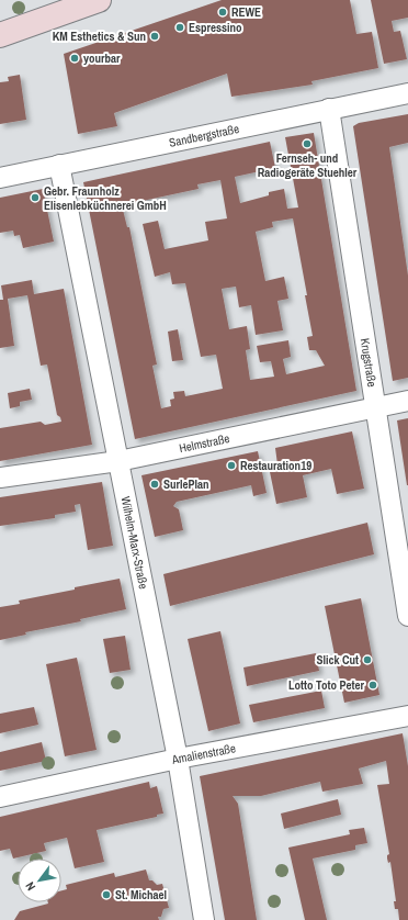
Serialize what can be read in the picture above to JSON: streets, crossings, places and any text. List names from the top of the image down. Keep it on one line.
{"streets":{"street":["Sandbergstraße","Krugstraße","Helmstraße","Wilhelm-Marx-Straße","Amalienstraße"]},"crossings":[["Sandbergstraße","Krugstraße"],["Sandbergstraße","Wilhelm-Marx-Straße"],["Krugstraße","Helmstraße"],["Helmstraße","Wilhelm-Marx-Straße"],["Wilhelm-Marx-Straße","Amalienstraße"]],"places":["REWE","Espressino","KM Esthetics & Sun","yourbar","Fernseh- und Radiogeräte Stuehler","Gebr. Fraunholz Elisenlebküchnerei GmbH","Restauration19","SurlePlan","Slick Cut","Lotto Toto Peter","St. Michael"],"north":"bottom left"}
